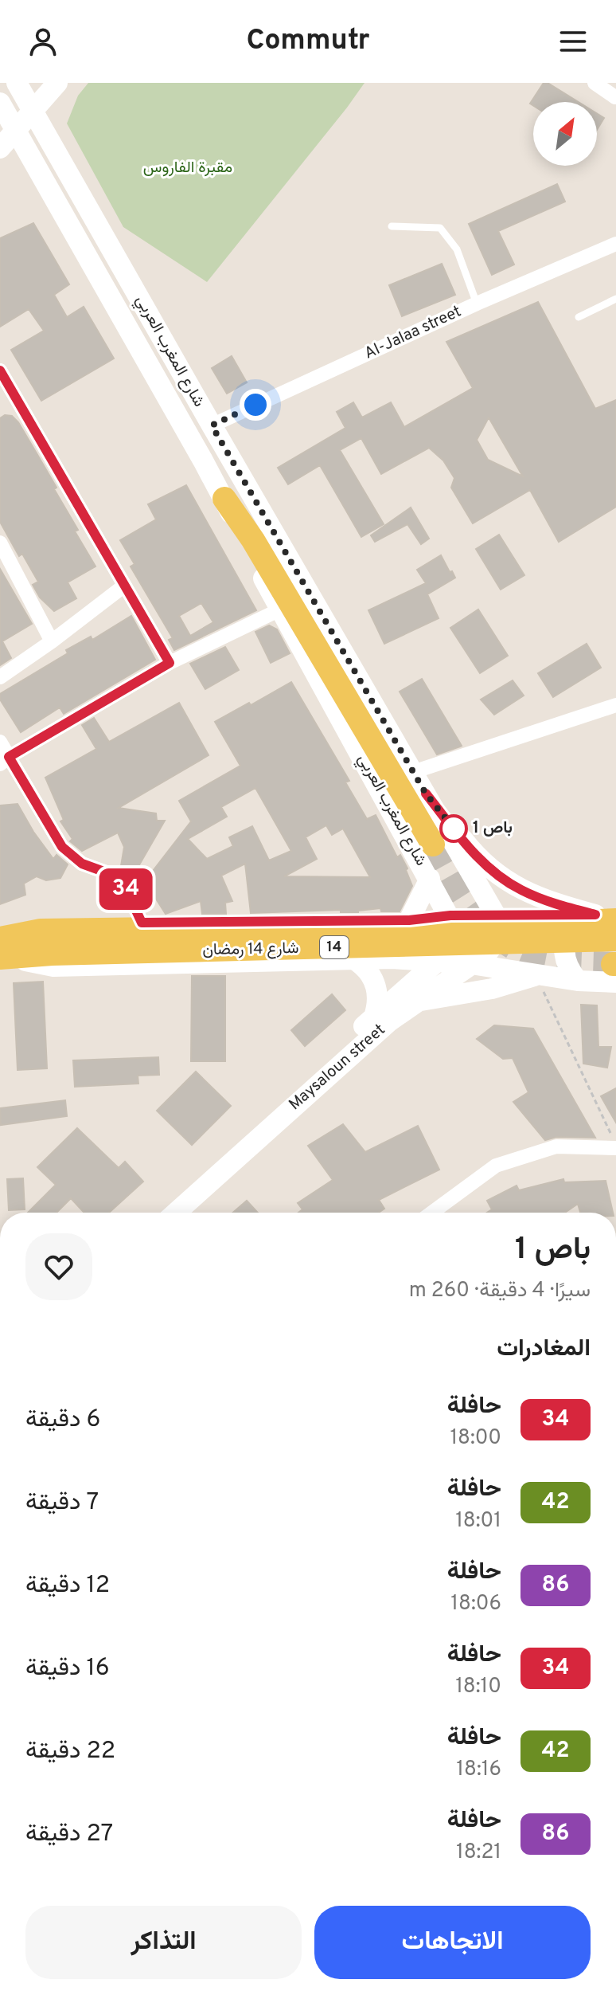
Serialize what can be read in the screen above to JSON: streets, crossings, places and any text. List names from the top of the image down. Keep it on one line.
{"streets":{"main road":["شارع المغرب العربي","14","شارع 14 رمضان","Maysaloun street"],"street":["Al-Jalaa street"]},"crossings":[["Al-Jalaa street","شارع المغرب العربي"],["شارع المغرب العربي","Maysaloun street"]],"parks":["مقبرة الفاروس"],"places":["باص 1"],"lines":["bus line 34"],"north":"top right","page":{"header":"Commutr","on_map":"34","heading":[["باص 1","سيرًا · 4 دقيقة · 260 m"],"المغادرات"],"list":[{"mark":"34","name":"حافلة","note":"18:00","value":"6 دقيقة"},{"mark":"42","name":"حافلة","note":"18:01","value":"7 دقيقة"},{"mark":"86","name":"حافلة","note":"18:06","value":"12 دقيقة"},{"mark":"34","name":"حافلة","note":"18:10","value":"16 دقيقة"},{"mark":"42","name":"حافلة","note":"18:16","value":"22 دقيقة"},{"mark":"86","name":"حافلة","note":"18:21","value":"27 دقيقة"}],"buttons":["الاتجاهات","التذاكر"]}}
